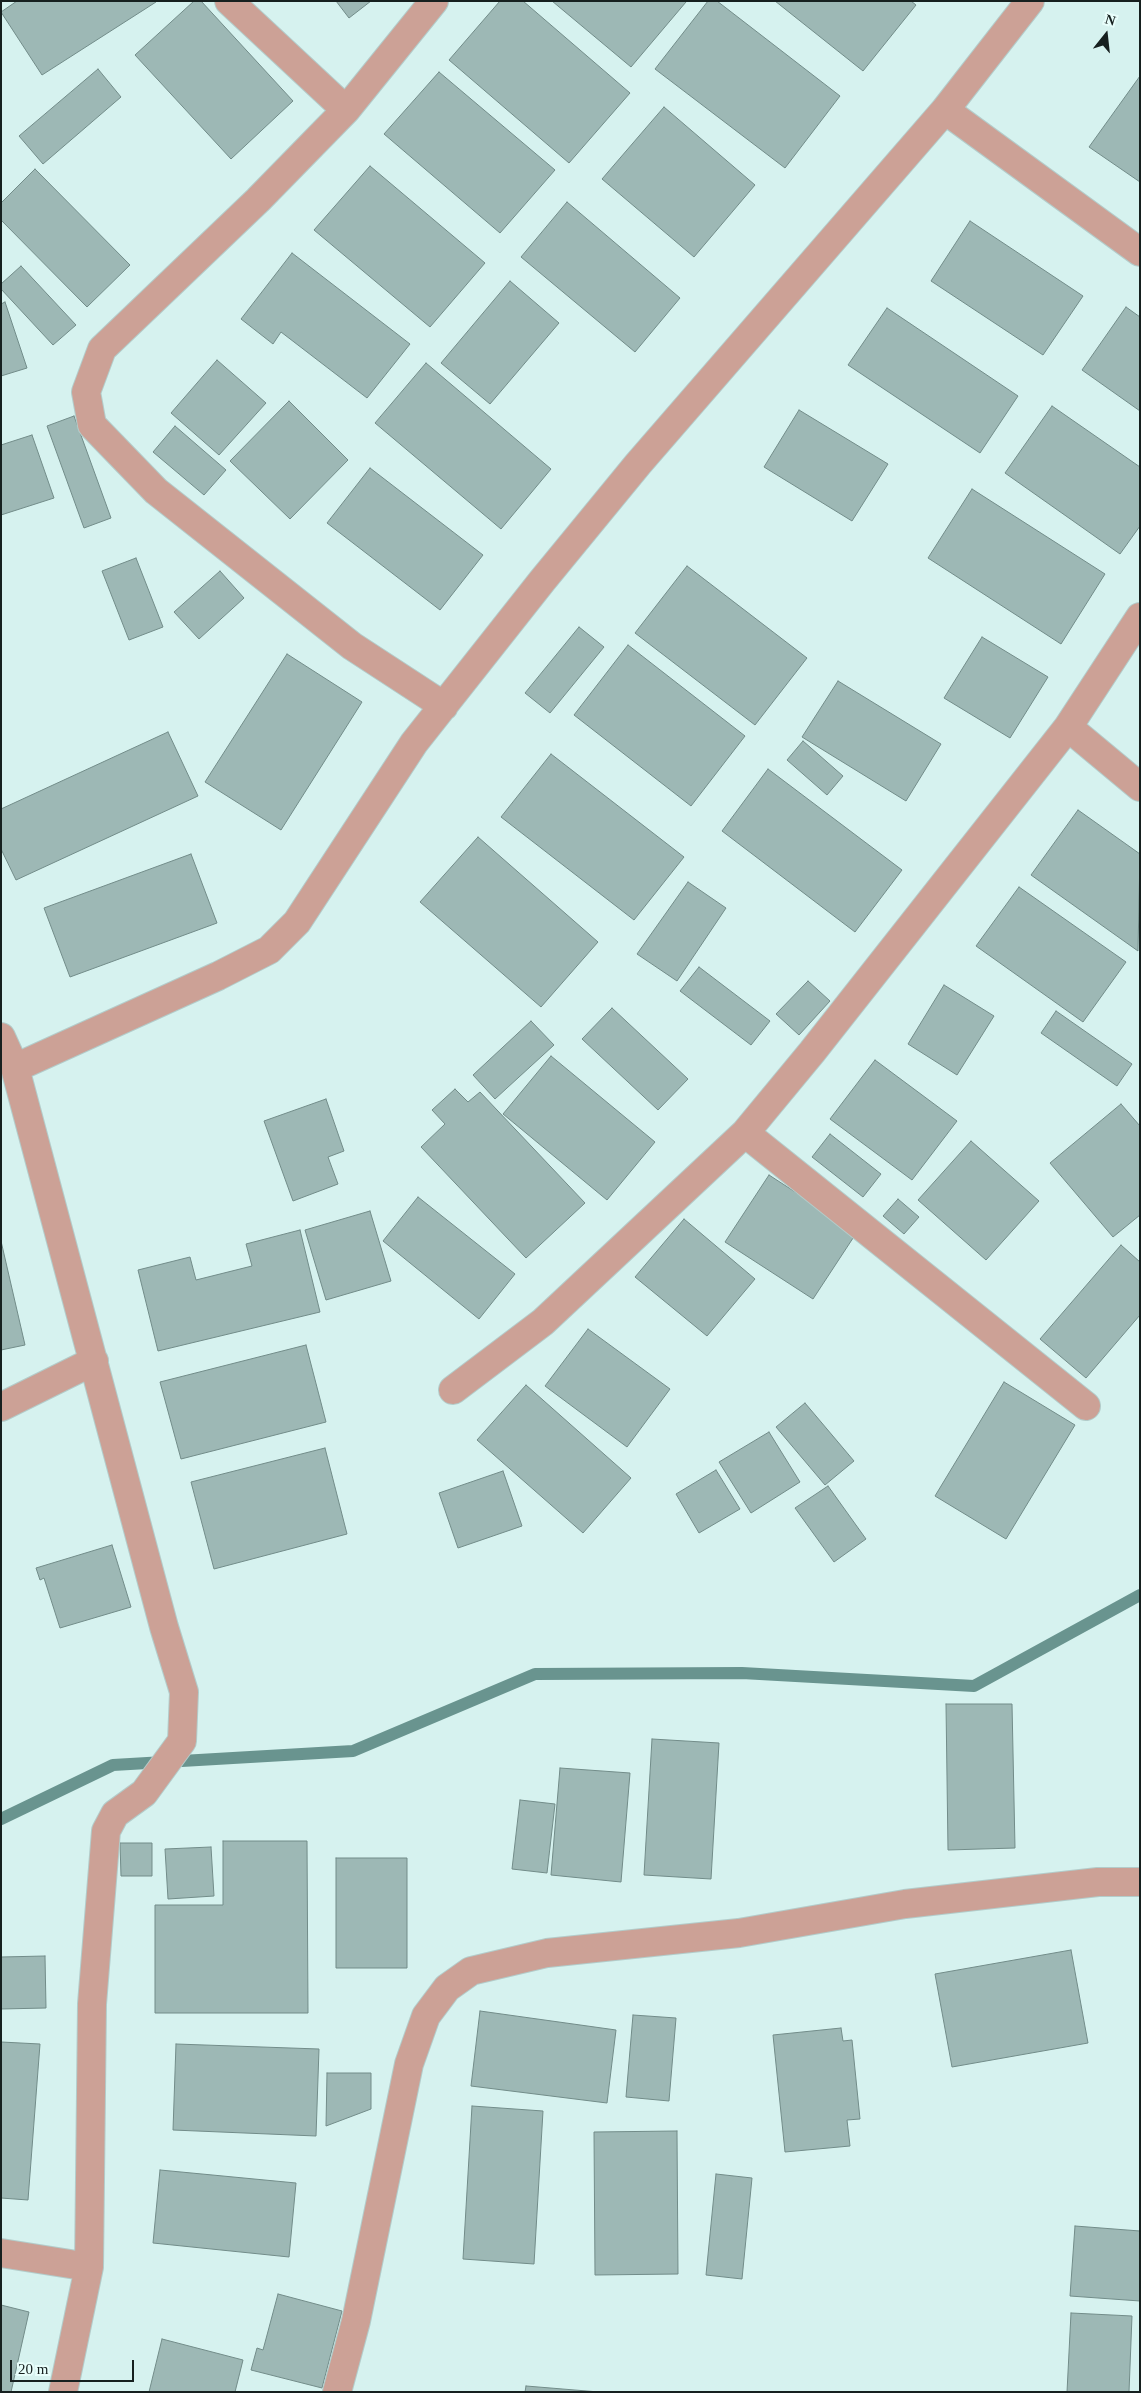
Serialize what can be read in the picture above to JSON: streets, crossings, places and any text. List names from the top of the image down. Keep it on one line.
{"scale_bar":"20 m","north":"top"}
